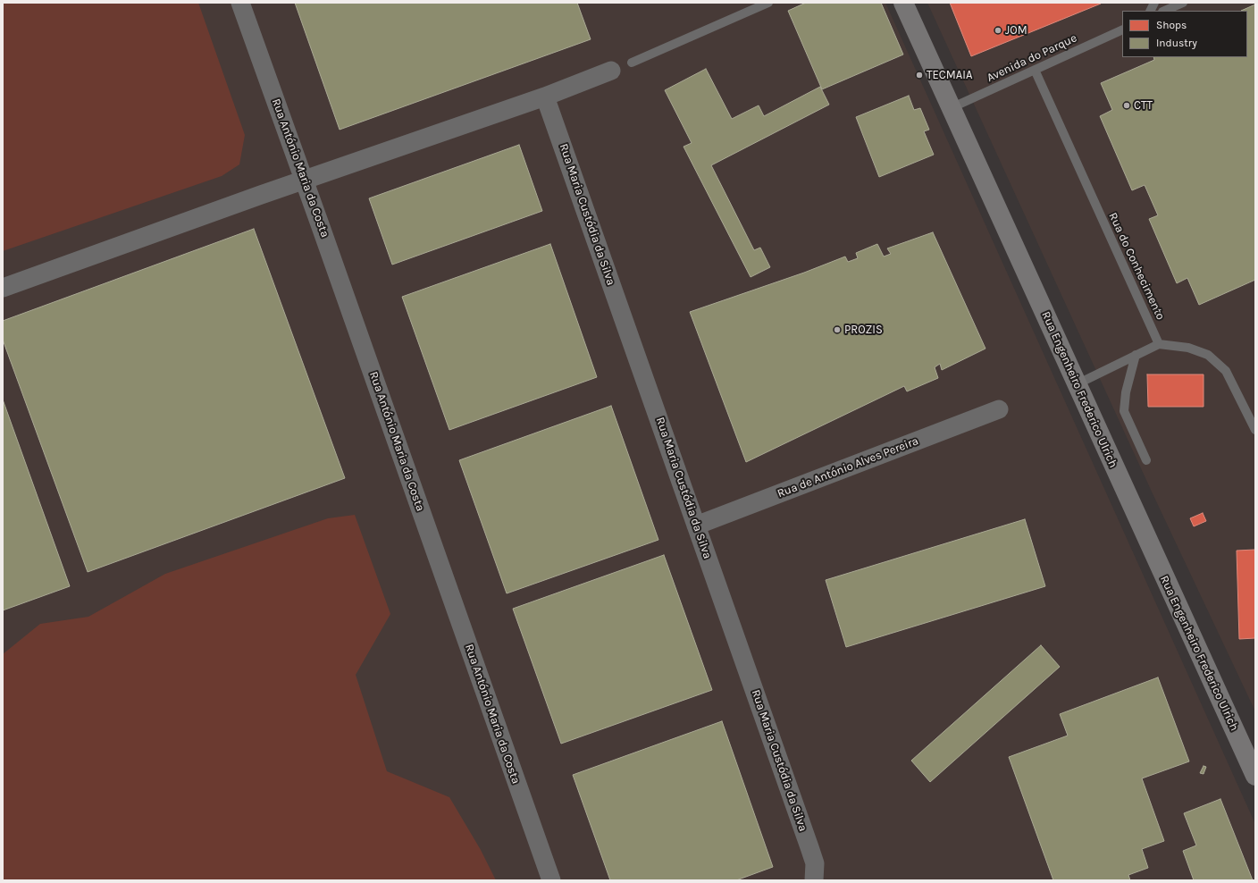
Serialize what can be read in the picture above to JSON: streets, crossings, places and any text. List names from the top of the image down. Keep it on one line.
{"streets":{"main road":["Rua Engenheiro Frederico Ulrich"],"street":["Rua António Maria da Costa","Rua Maria Custódia da Silva","Rua de António Alves Pereira"],"lane":["Avenida do Parque","Rua do Conhecimento"]},"crossings":[["Avenida do Parque","Rua do Conhecimento"],["Avenida do Parque","Rua Engenheiro Frederico Ulrich"],["Rua Maria Custódia da Silva","Rua de António Alves Pereira"]],"places":["JOM","TECMAIA","CTT","PROZIS"],"legend":["Shops","Industry"]}
